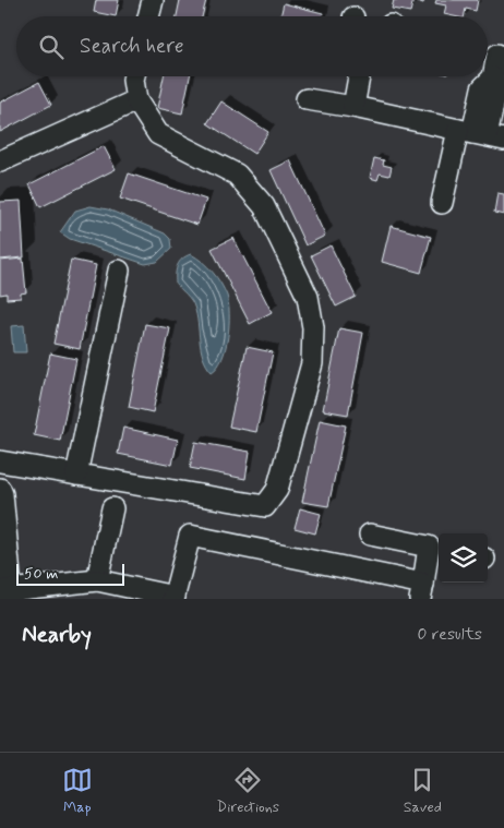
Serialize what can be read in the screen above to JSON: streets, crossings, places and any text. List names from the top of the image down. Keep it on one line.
{"scale_bar":"50 m","page":{"search":"Search here","scale":"50 m","heading":["Nearby","0 results"],"nav":["Map","Directions","Saved"]}}
